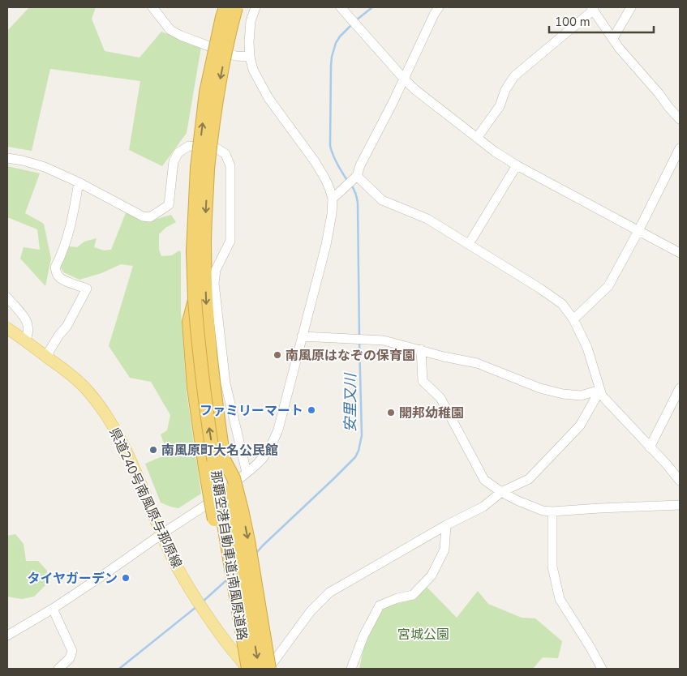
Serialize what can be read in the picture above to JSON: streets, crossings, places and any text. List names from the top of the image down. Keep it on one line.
{"streets":{"highway":["那覇空港自動車道;南風原道路"],"main road":["県道240号南風原与那原線"]},"crossings":[["県道240号南風原与那原線","那覇空港自動車道;南風原道路"]],"water":["安里又川"],"parks":["宮城公園"],"places":["南風原はなぞの保育園","ファミリーマート","開邦幼稚園","南風原町大名公民館","タイヤガーデン"],"scale_bar":"100 m"}
